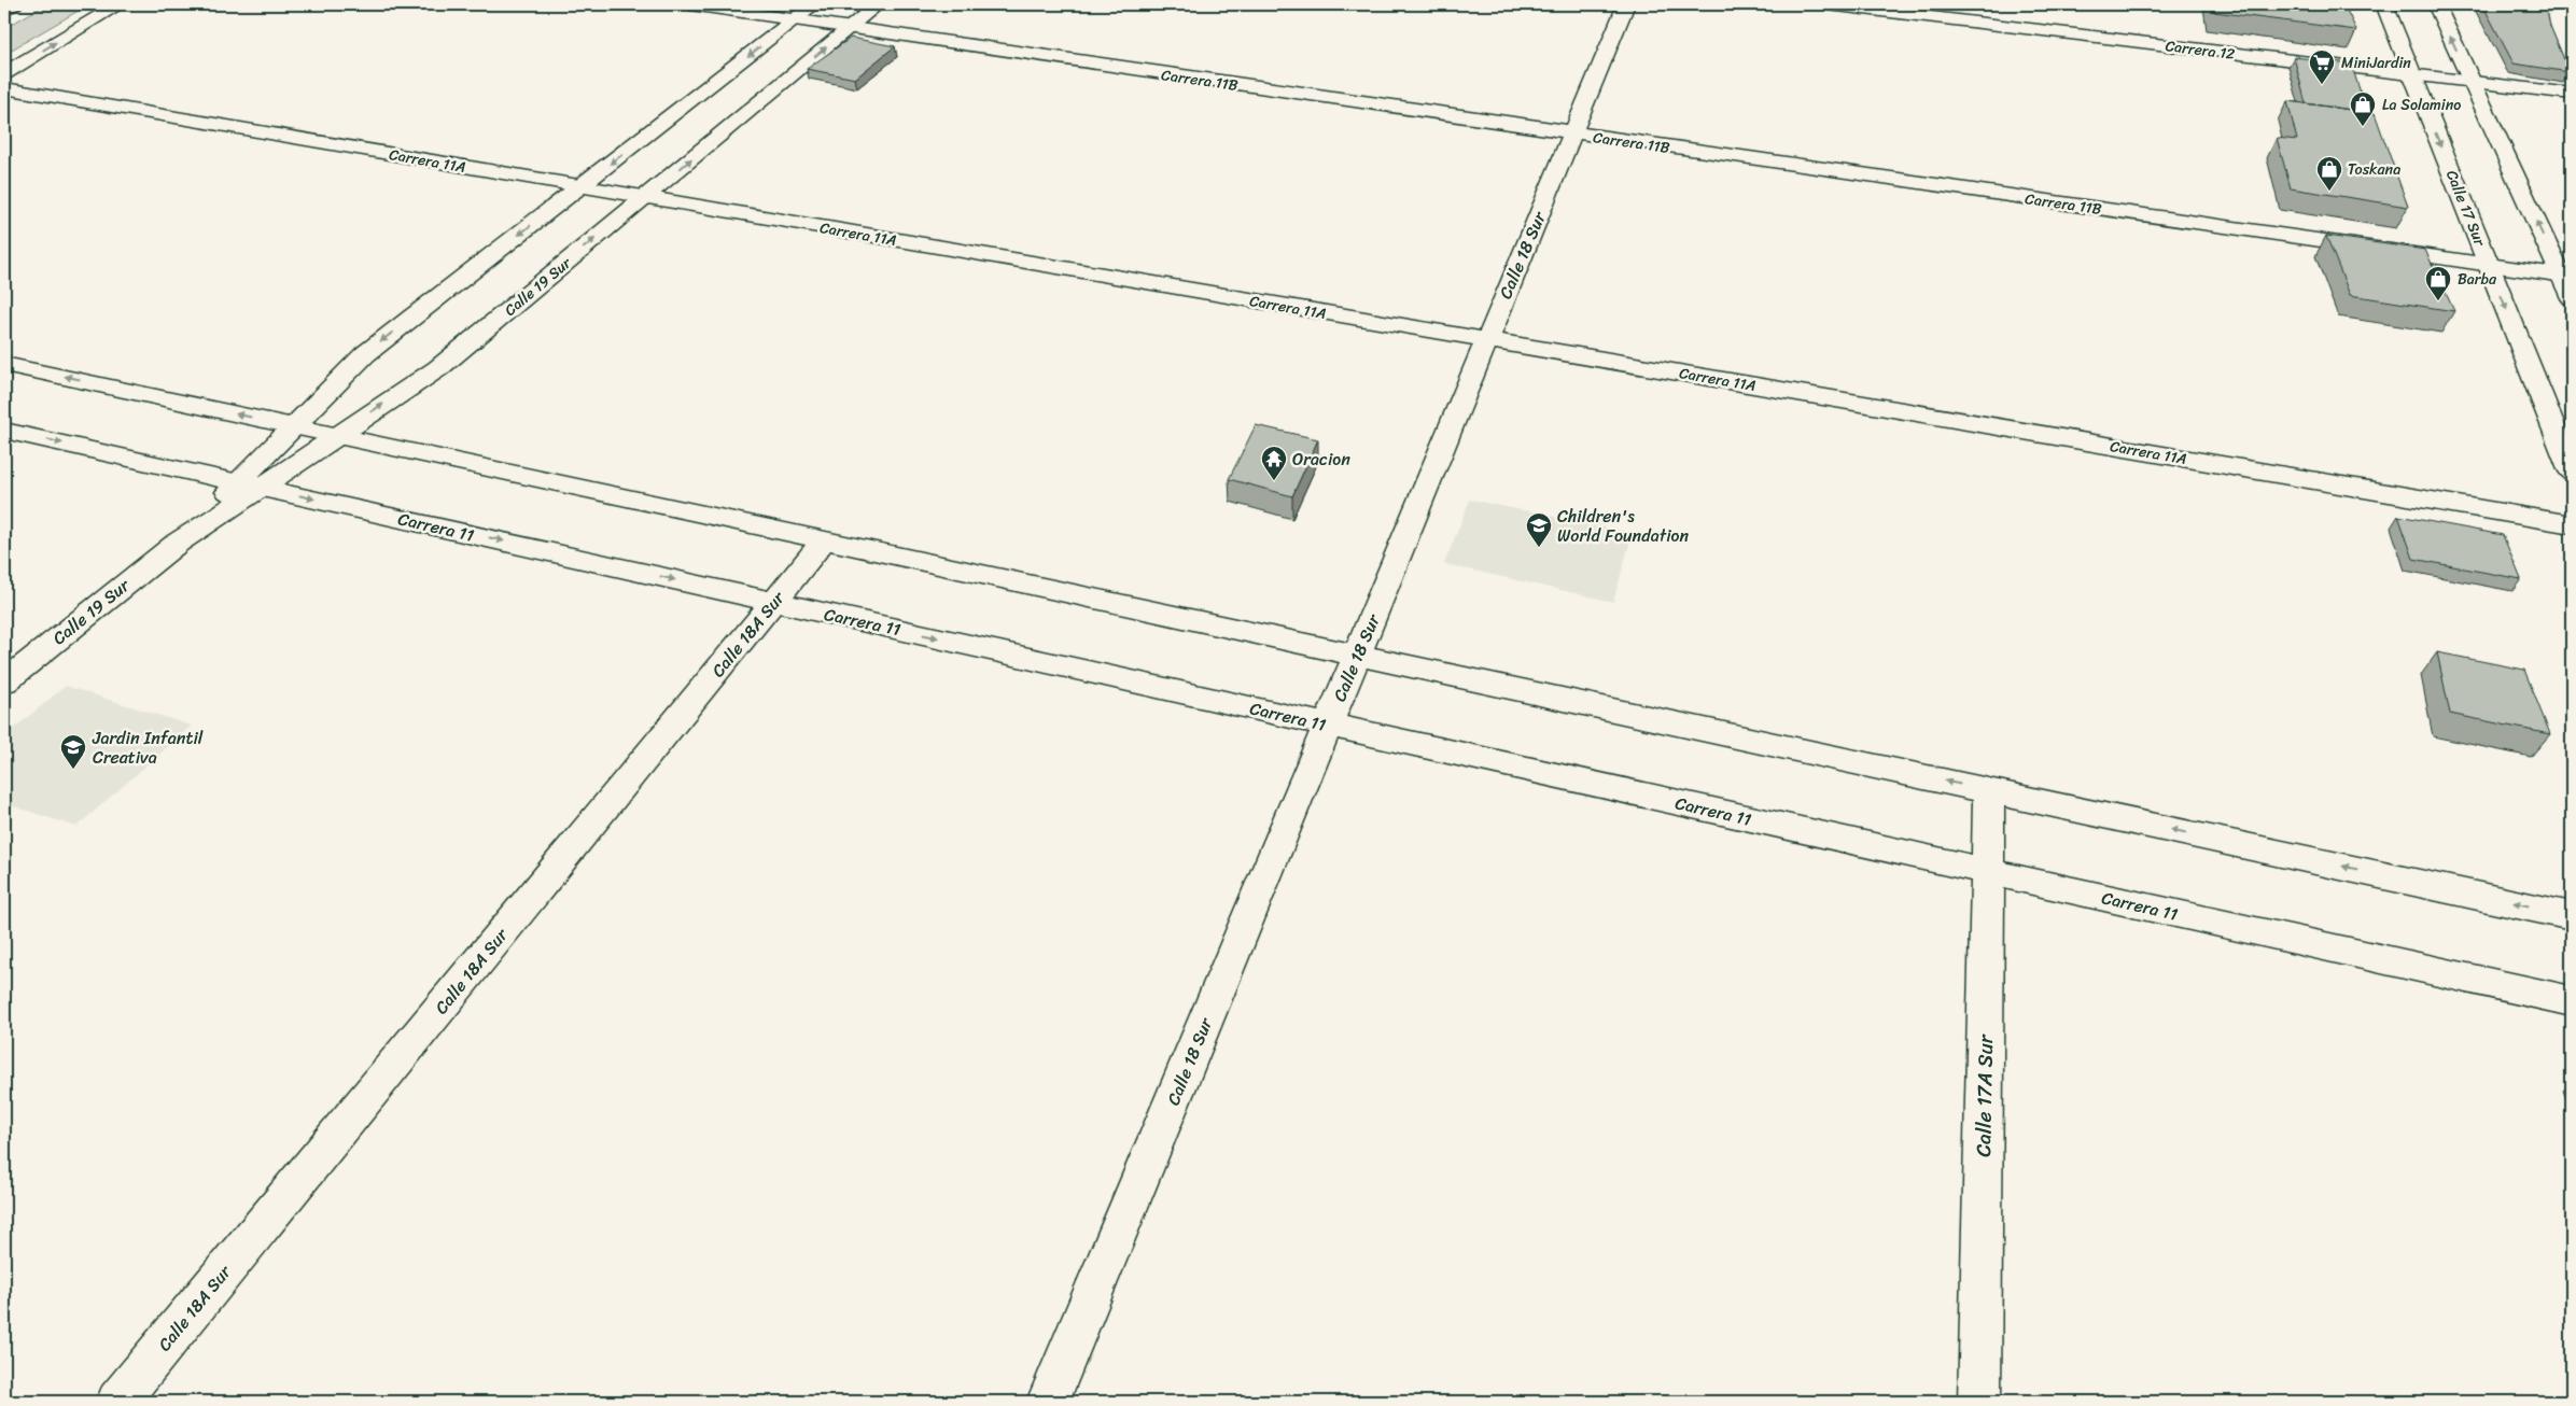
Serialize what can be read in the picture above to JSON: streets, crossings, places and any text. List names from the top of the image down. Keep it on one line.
{"streets":{"street":["Carrera 12","Carrera 11B","Carrera 11A","Calle 17 Sur","Calle 18 Sur","Calle 19 Sur","Carrera 11","Calle 18A Sur","Calle 17A Sur"]},"crossings":[["Carrera 12","Calle 17 Sur"],["Carrera 11B","Calle 17 Sur"],["Carrera 11B","Calle 18 Sur"],["Carrera 11B","Calle 19 Sur"],["Carrera 11A","Calle 18 Sur"],["Carrera 11A","Calle 19 Sur"],["Calle 18 Sur","Carrera 11"],["Calle 19 Sur","Carrera 11"],["Carrera 11","Calle 18A Sur"],["Carrera 11","Calle 17A Sur"]],"places":{"supermarket":["MiniJardin"],"shop":["La Solamino","Toskana","Barba"],"temple":["Oracion"],"school or university":["Children's World Foundation","Jardin Infantil Creativa"]}}
